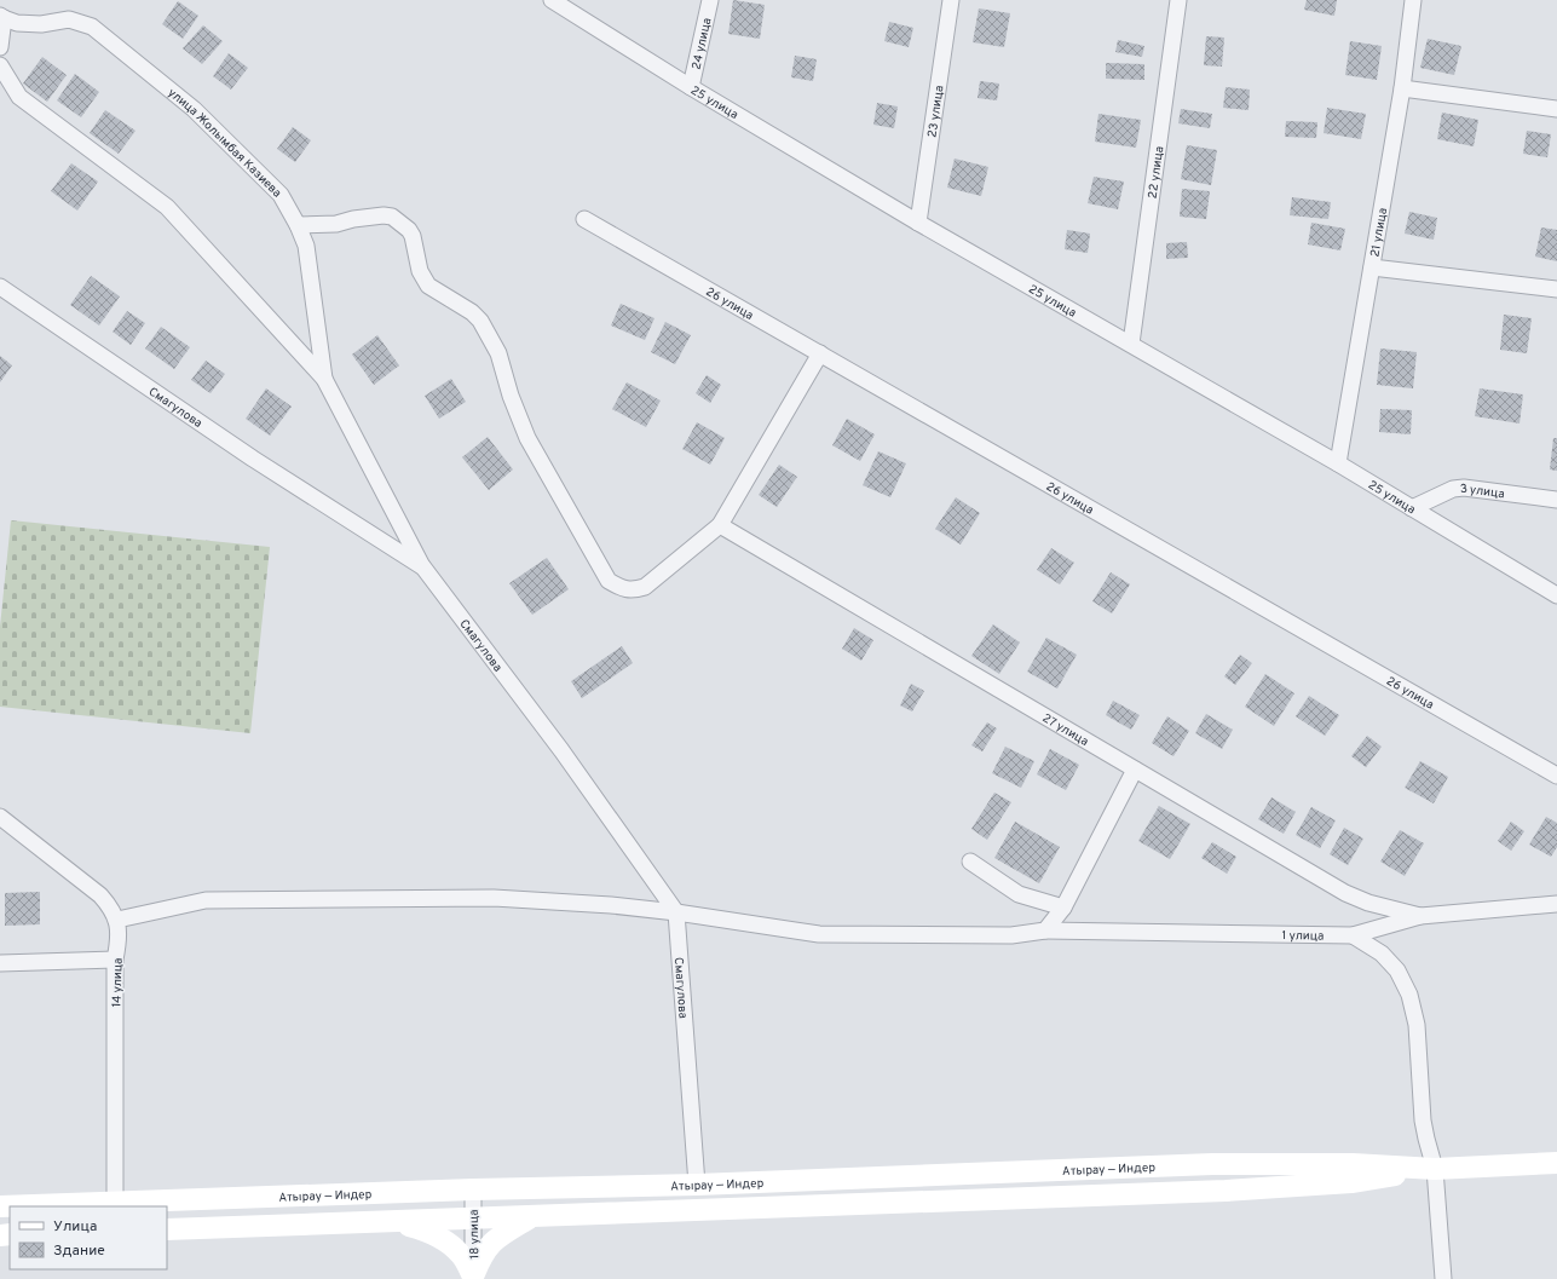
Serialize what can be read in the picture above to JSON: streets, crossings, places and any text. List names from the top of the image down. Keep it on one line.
{"streets":{"main road":["Атырау — Индер"],"street":["24 улица","25 улица","23 улица","улица Жолымбая Казиева","22 улица","21 улица","26 улица","Смагулова","3 улица","27 улица","1 улица","14 улица","18 улица"]},"crossings":[["24 улица","25 улица"],["25 улица","23 улица"],["25 улица","22 улица"],["25 улица","21 улица"],["25 улица","3 улица"],["улица Жолымбая Казиева","Смагулова"],["Смагулова","1 улица"],["Смагулова","Атырау — Индер"],["27 улица","1 улица"],["1 улица","14 улица"],["14 улица","Атырау — Индер"],["Атырау — Индер","18 улица"]],"legend":["Улица","Здание"]}
